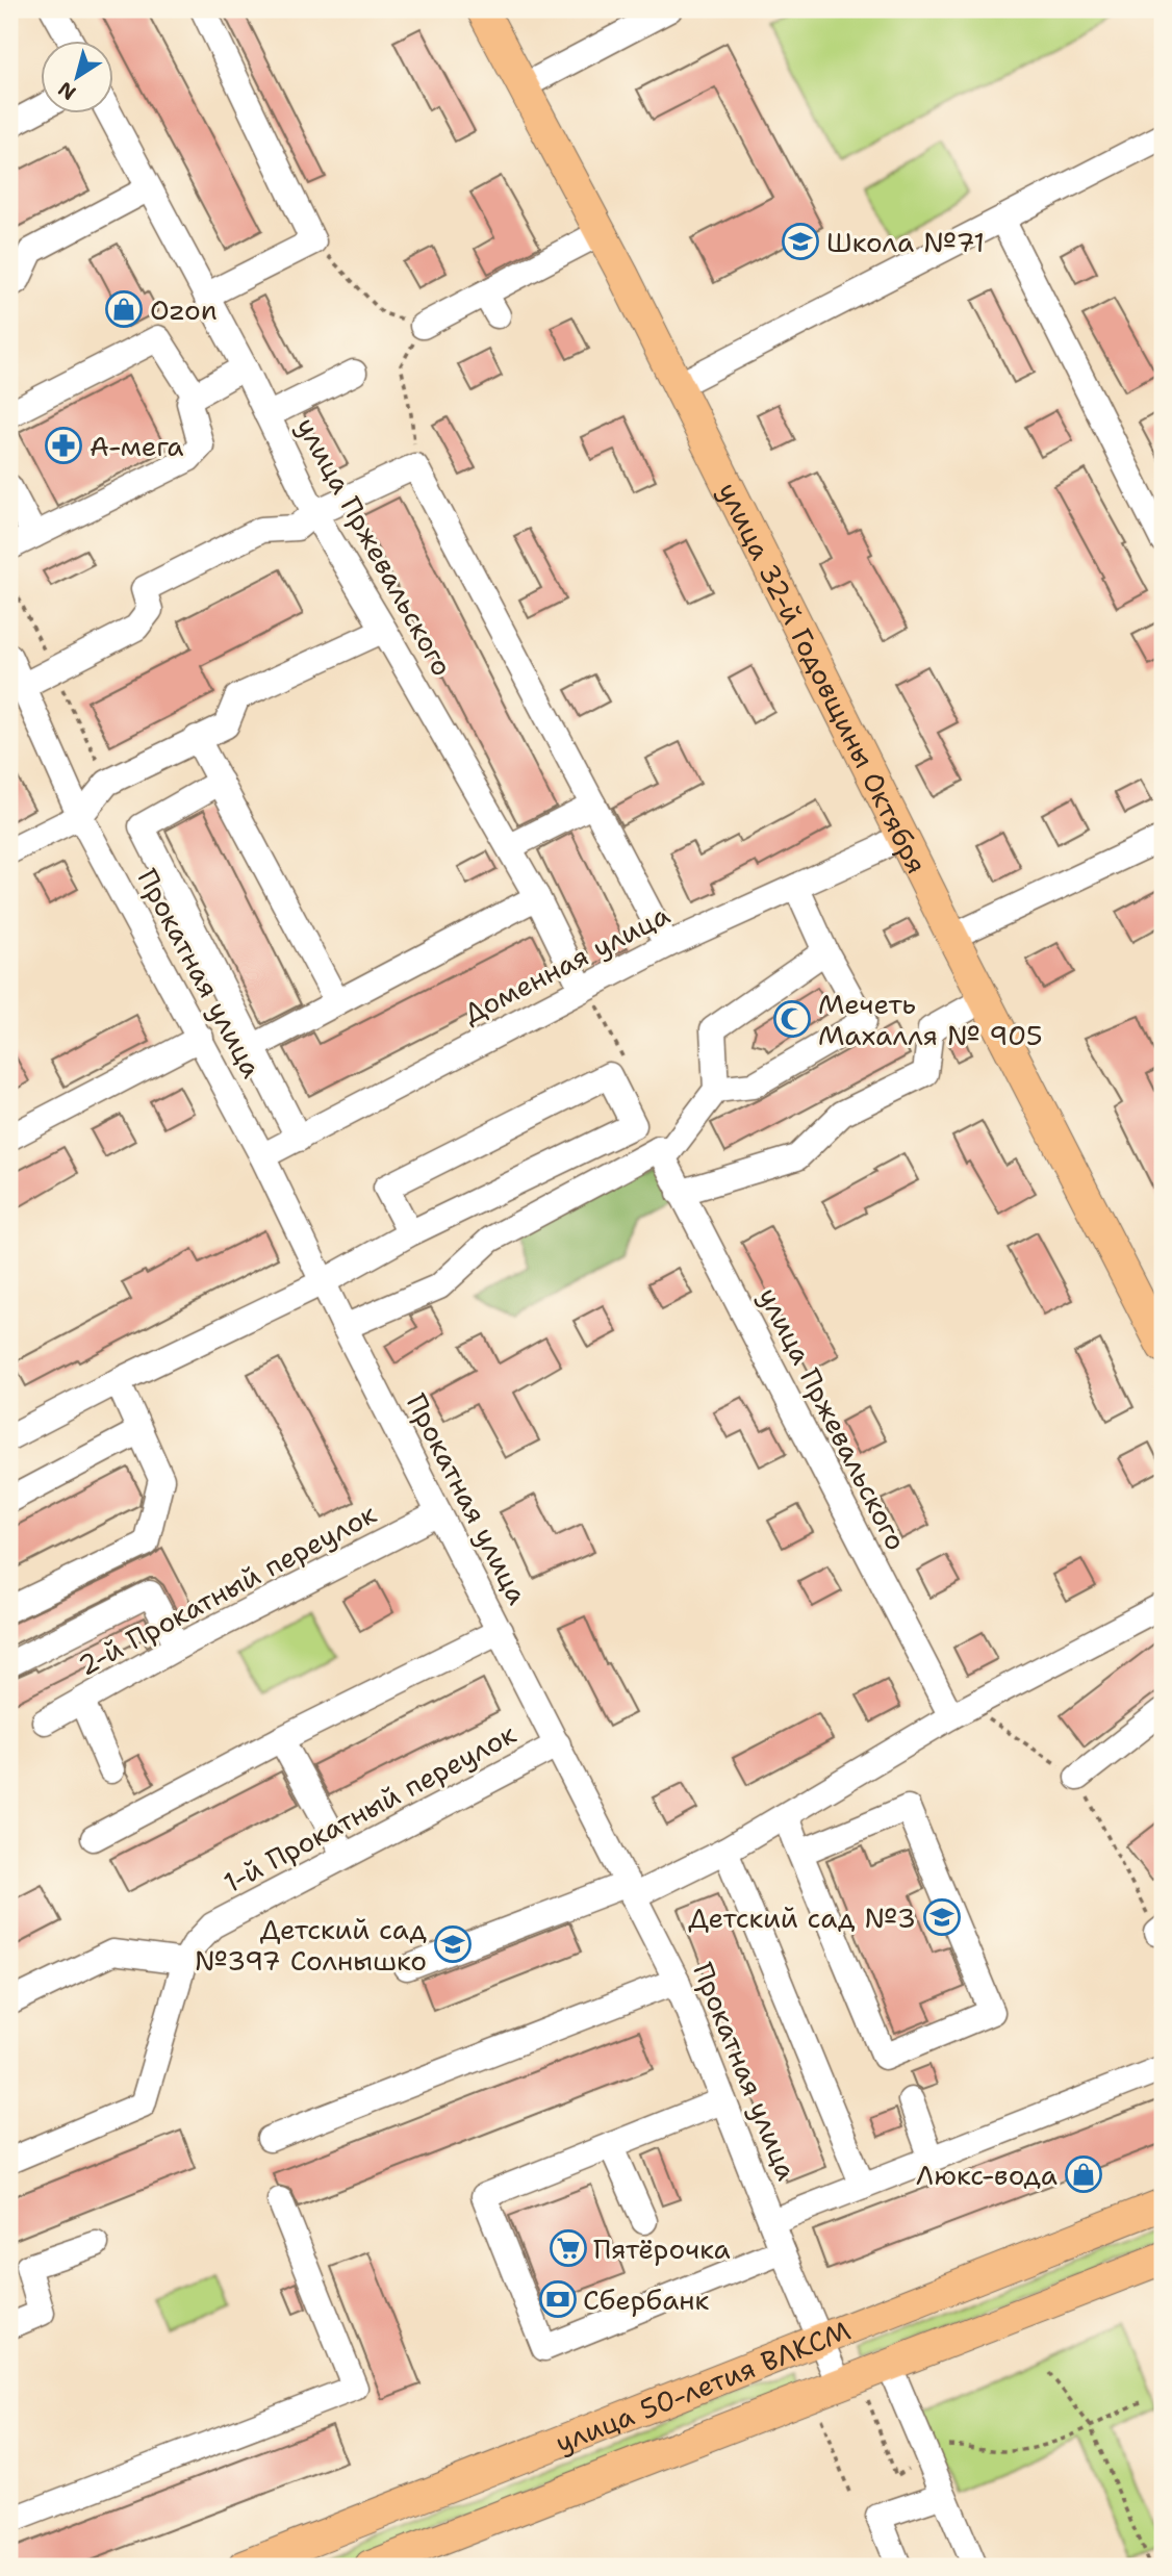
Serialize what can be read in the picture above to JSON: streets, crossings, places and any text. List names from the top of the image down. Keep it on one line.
{"streets":{"main road":["улица 32-й Годовщины Октября","улица 50-летия ВЛКСМ"],"street":["улица Пржевальского","Доменная улица","Прокатная улица","2-й Прокатный переулок","1-й Прокатный переулок"]},"crossings":[["улица Пржевальского","Доменная улица"],["улица 32-й Годовщины Октября","Доменная улица"],["Доменная улица","Прокатная улица"],["Прокатная улица","2-й Прокатный переулок"],["Прокатная улица","1-й Прокатный переулок"],["Прокатная улица","улица 50-летия ВЛКСМ"]],"places":{"school or university":["Школа №71","Детский сад №3","Детский сад №397 Солнышко"],"shop":["Ozon","Люкс-вода"],"pharmacy":["А-мега"],"mosque":["Мечеть Махалля № 905"],"supermarket":["Пятёрочка"],"bank":["Сбербанк"]},"north":"bottom left"}
